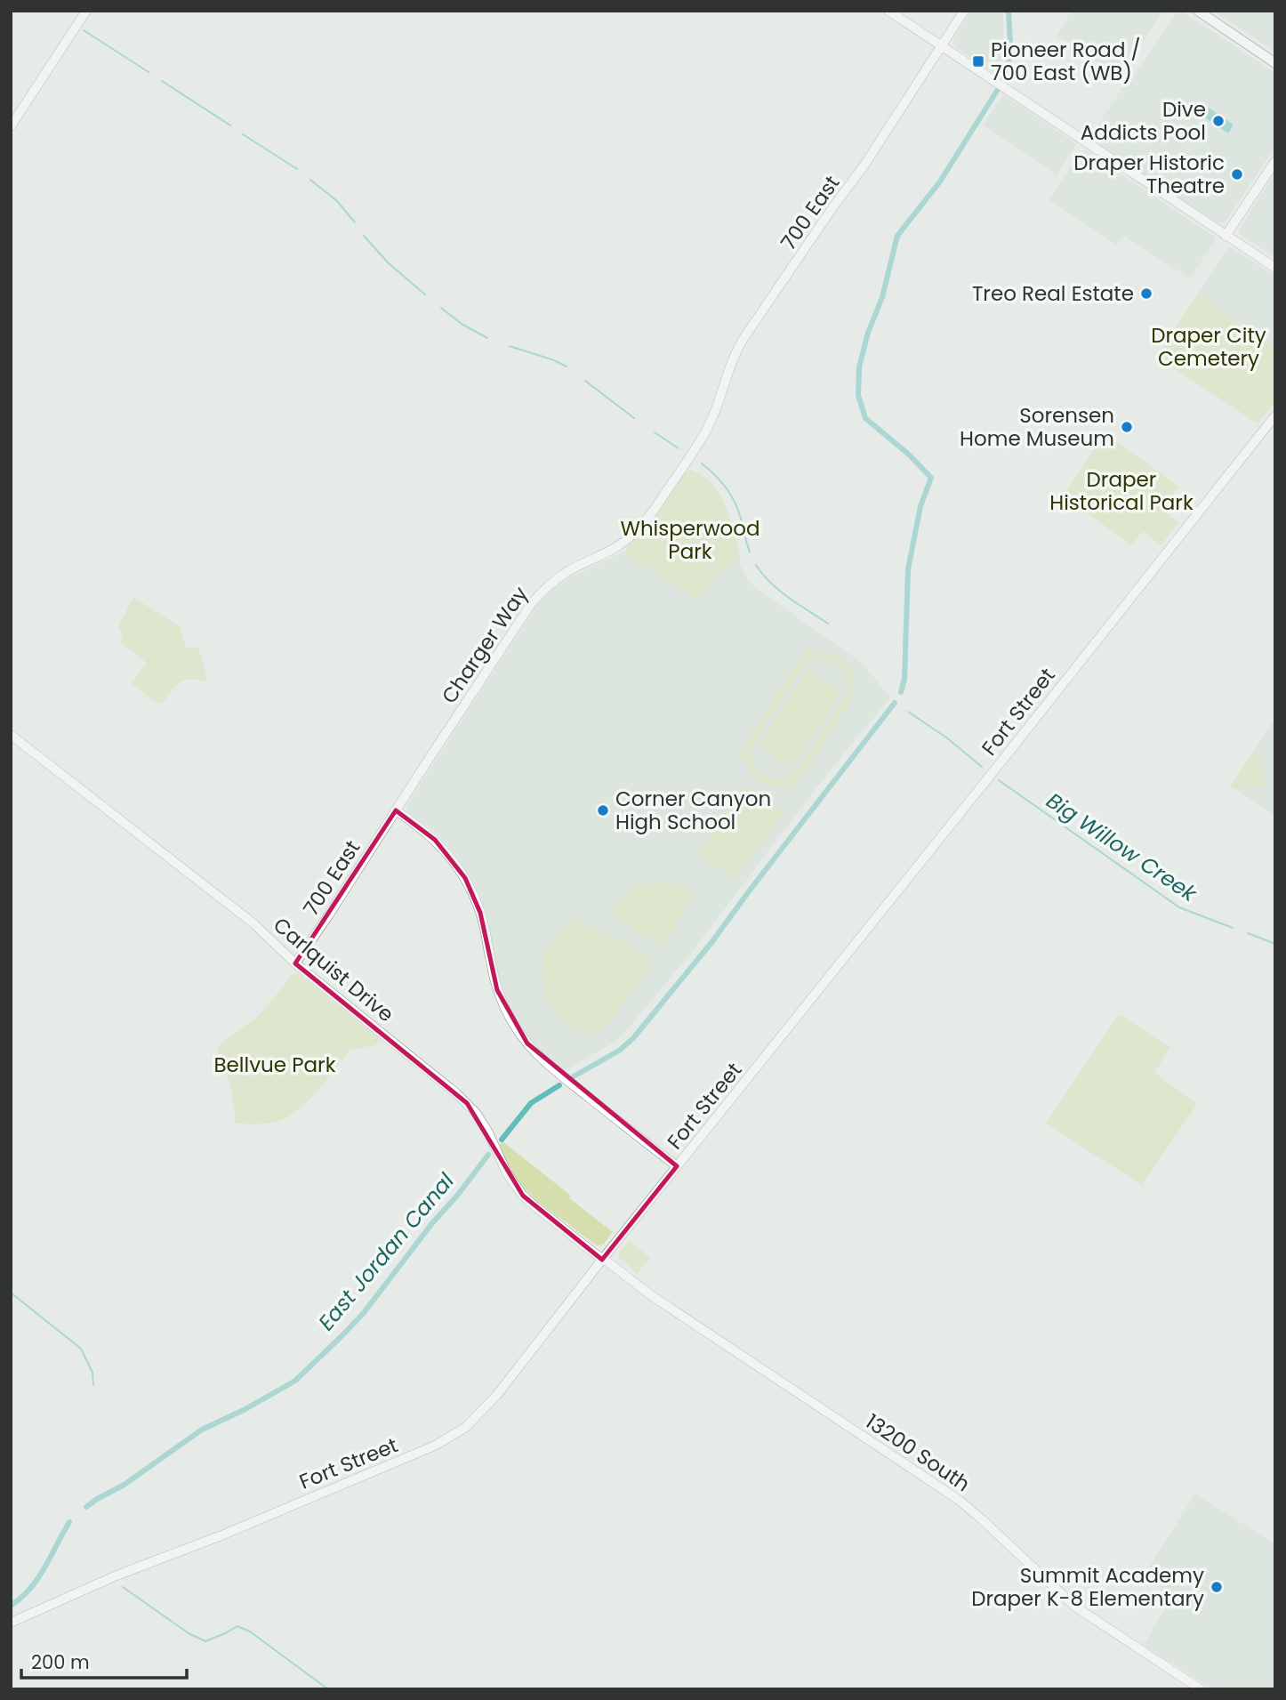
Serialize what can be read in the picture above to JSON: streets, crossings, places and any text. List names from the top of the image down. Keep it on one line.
{"streets":{"street":["700 East","Charger Way","Fort Street","Carlquist Drive","13200 South"]},"crossings":[["700 East","Charger Way"],["700 East","Carlquist Drive"],["Fort Street","Carlquist Drive"],["Fort Street","13200 South"],["Carlquist Drive","13200 South"]],"water":["Big Willow Creek","East Jordan Canal"],"parks":["Draper City Cemetery","Draper Historical Park","Whisperwood Park","Bellvue Park"],"places":{"transit":["Pioneer Road / 700 East (WB)"],"other":["Dive Addicts Pool","Draper Historic Theatre","Treo Real Estate","Sorensen Home Museum","Corner Canyon High School","Summit Academy Draper K-8 Elementary"]},"scale_bar":"200 m"}
